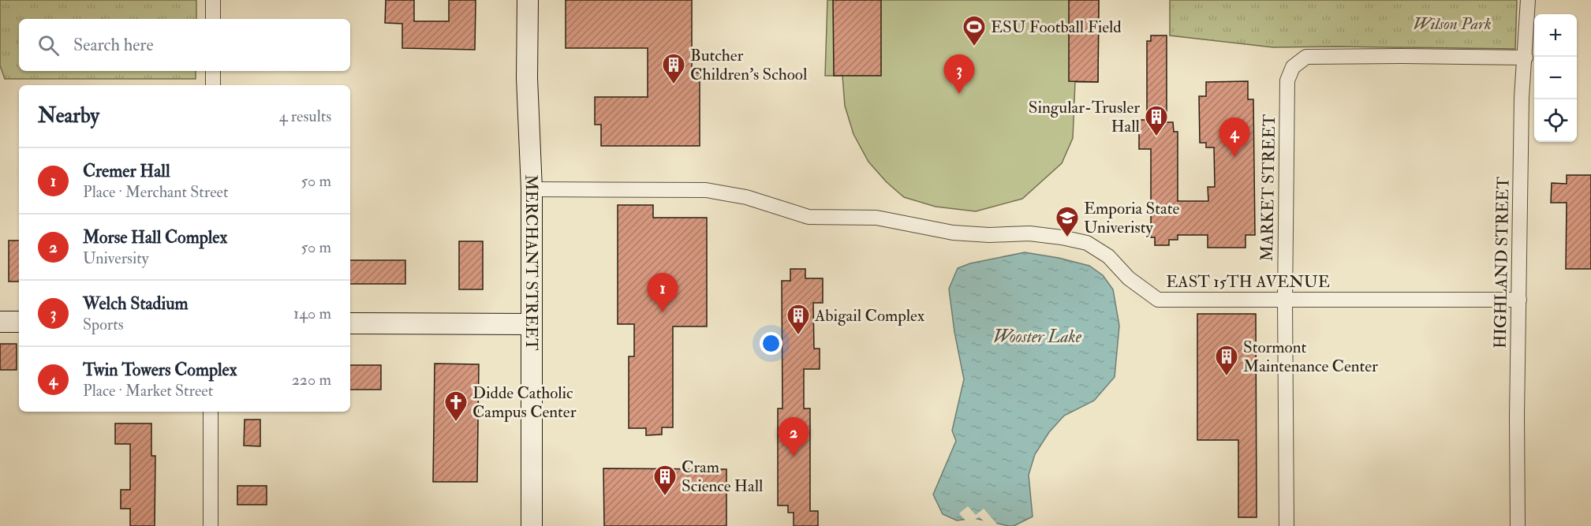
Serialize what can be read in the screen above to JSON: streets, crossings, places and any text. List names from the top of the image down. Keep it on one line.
{"streets":{"main road":["MERCHANT STREET"],"street":["MARKET STREET","HIGHLAND STREET","EAST 15TH AVENUE"]},"crossings":[["MARKET STREET","HIGHLAND STREET"],["MARKET STREET","EAST 15TH AVENUE"],["MERCHANT STREET","EAST 15TH AVENUE"],["HIGHLAND STREET","EAST 15TH AVENUE"]],"water":["Wooster Lake"],"parks":["Wilson Park"],"places":{"sports":["ESU Football Field"],"building":["Butcher Children's School","Singular-Trusler Hall","Abigail Complex","Stormont Maintenance Center","Cram Science Hall"],"school or university":["Emporia State Univeristy"],"church":["Didde Catholic Campus Center"]},"page":{"map_buttons":["+","−"],"search":"Search here","pins":["3","4","1","2"],"heading":["Nearby","4 results"],"list":[{"mark":"1","name":"Cremer Hall","note":"Place · Merchant Street","value":"50 m"},{"mark":"2","name":"Morse Hall Complex","note":"University","value":"50 m"},{"mark":"3","name":"Welch Stadium","note":"Sports","value":"140 m"},{"mark":"4","name":"Twin Towers Complex","note":"Place · Market Street","value":"220 m"}]}}
